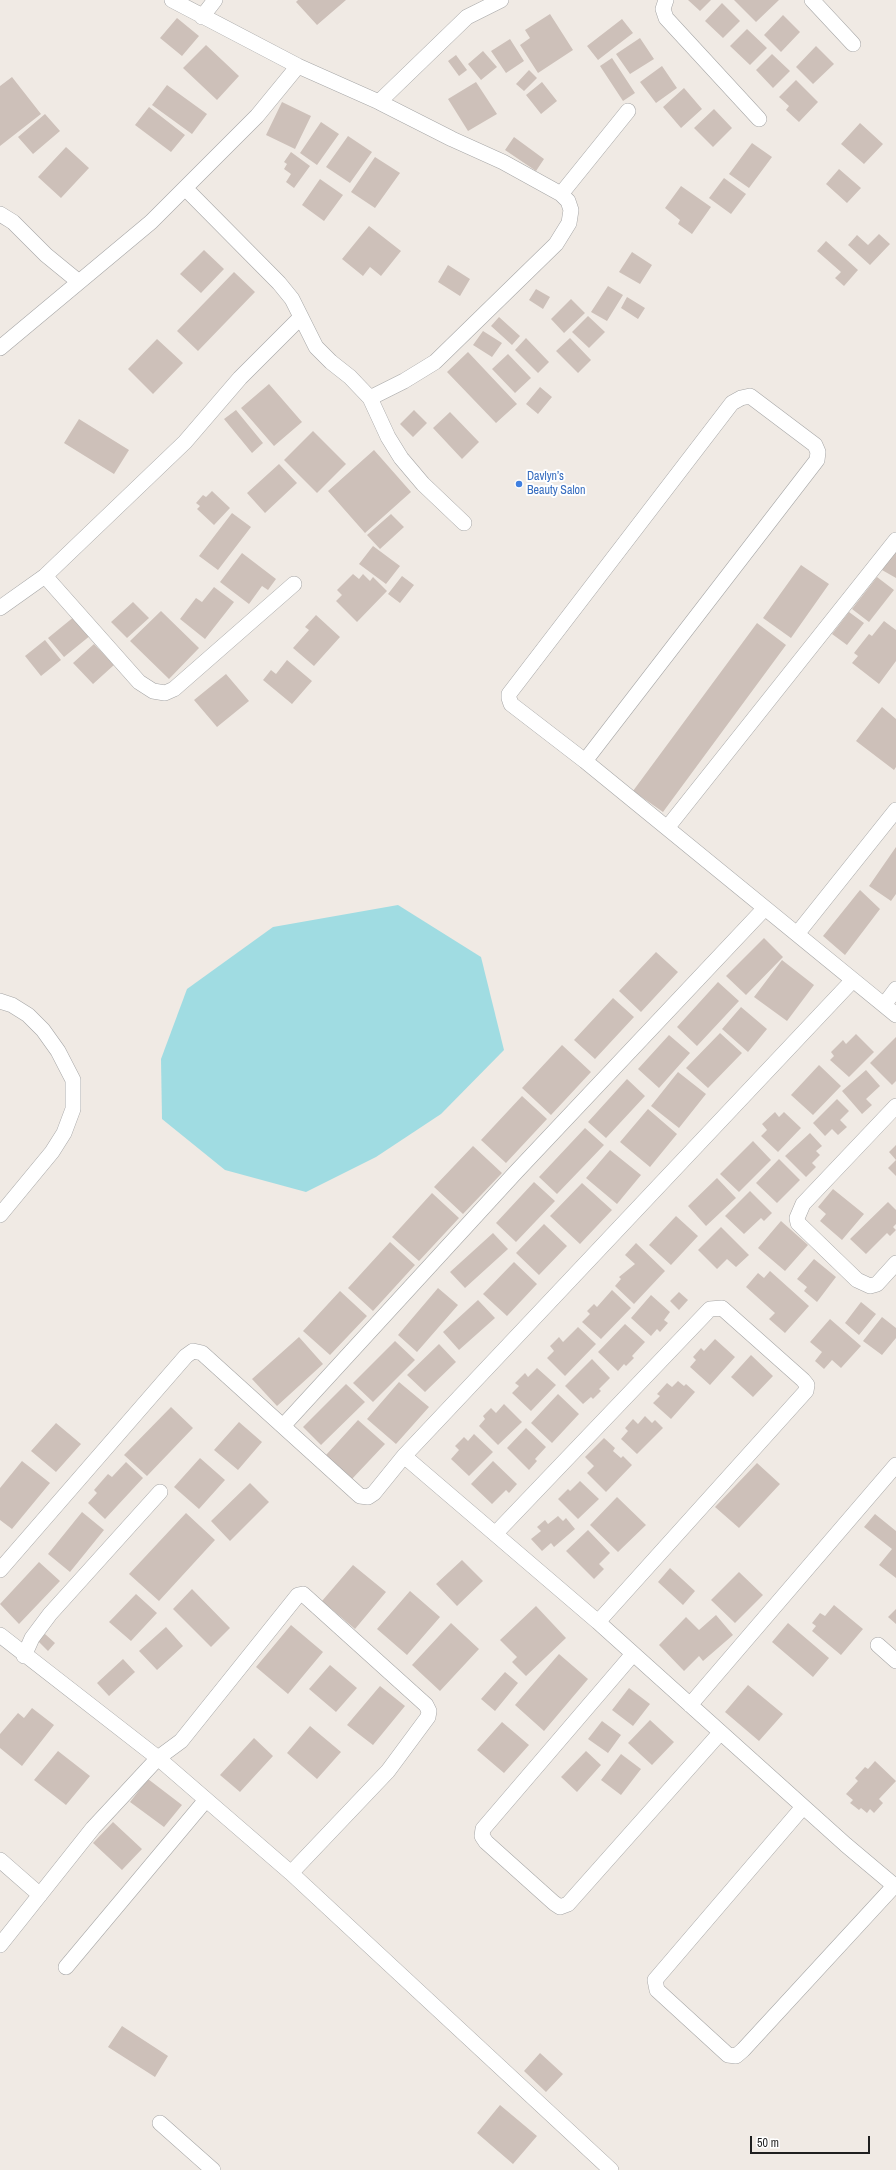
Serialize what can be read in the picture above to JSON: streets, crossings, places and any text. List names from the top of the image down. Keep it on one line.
{"places":["Davlyn’s Beauty Salon"],"scale_bar":"50 m"}
